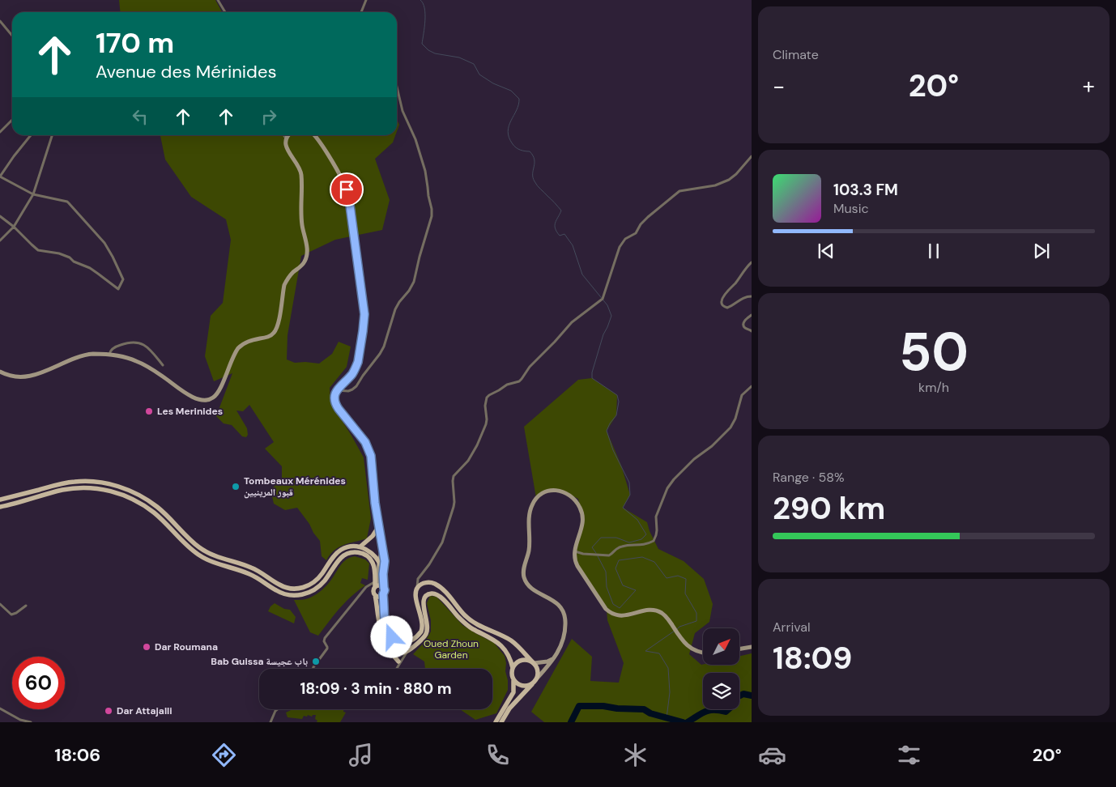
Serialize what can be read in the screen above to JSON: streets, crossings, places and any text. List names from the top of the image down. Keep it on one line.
{"parks":["Oued Zhoun Garden"],"places":["Les Merinides","Tombeaux Mérénides قبور المرينيين","Dar Roumana","Bab Guissa باب عجيسة","Dar Attajalli"],"north":"top right","page":{"tile":["Climate",["50","km/h"],["Range · 58%","290 km"],["Arrival","18:09"]],"turn":["170 m","Avenue des Mérinides"],"heat":["−","20°","+"],"song":["103.3 FM","Music"],"limit":"60","trip":"18:09 · 3 min · 880 m","tabs":["18:06","20°"]}}
